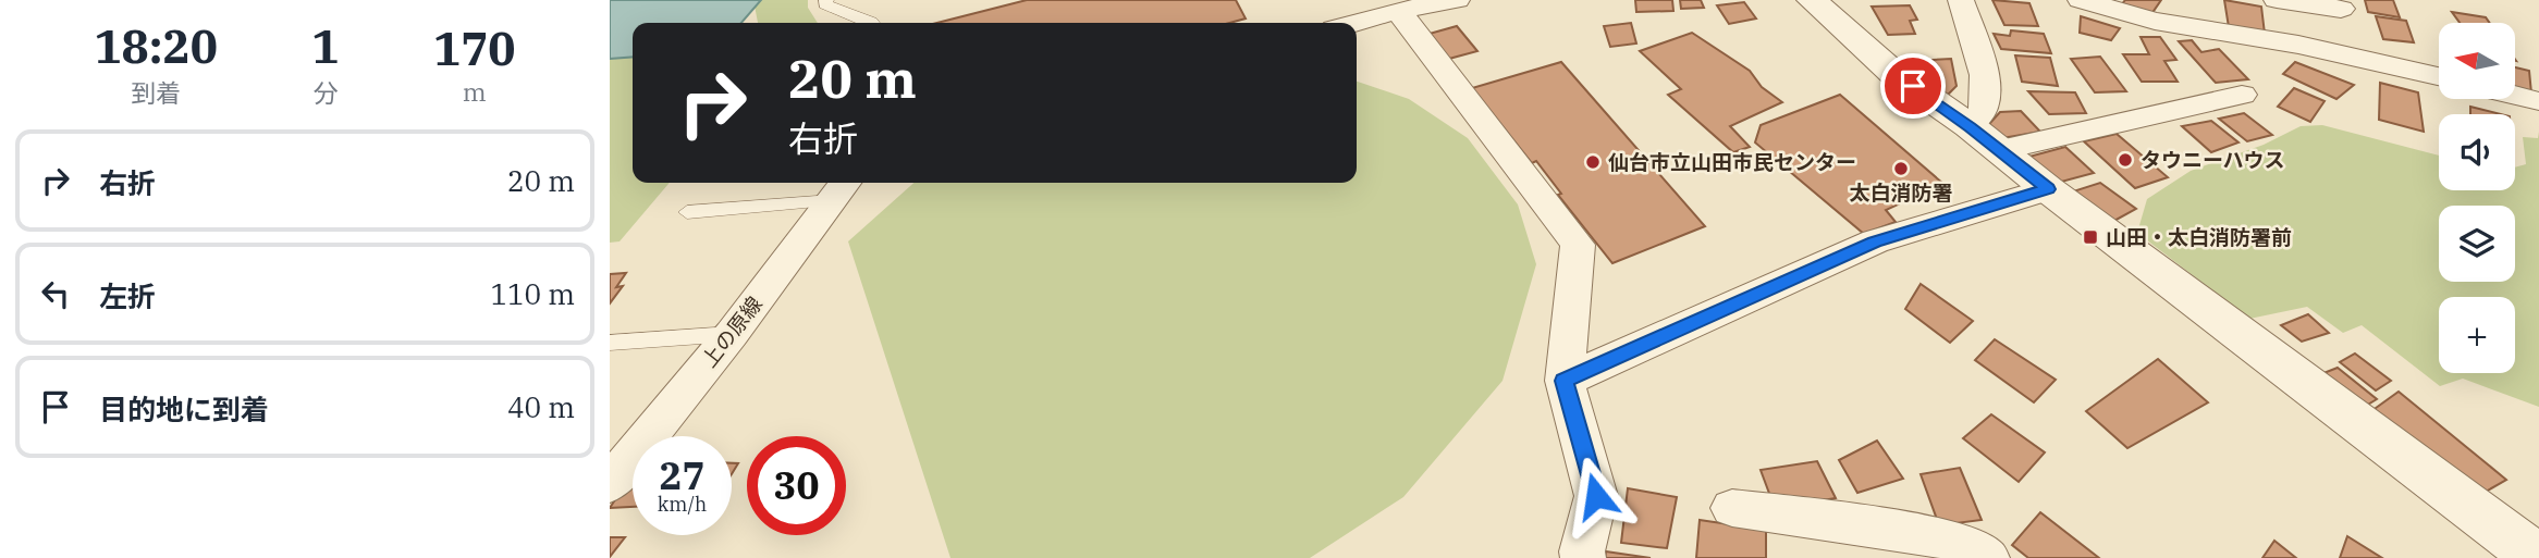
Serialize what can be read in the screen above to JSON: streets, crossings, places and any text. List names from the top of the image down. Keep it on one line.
{"streets":{"street":["上の原線"]},"places":{"other":["タウニーハウス","仙台市立山田市民センター","太白消防署"],"transit":["山田・太白消防署前"]},"north":"left","page":{"eta":["18:20","到着","1","分","170","m"],"map_buttons":"+","turn":["20 m","右折"],"list":[{"name":"右折","value":"20 m"},{"name":"左折","value":"110 m"},{"name":"目的地に到着","value":"40 m"}],"speed":"27 km/h","limit":"30"}}
